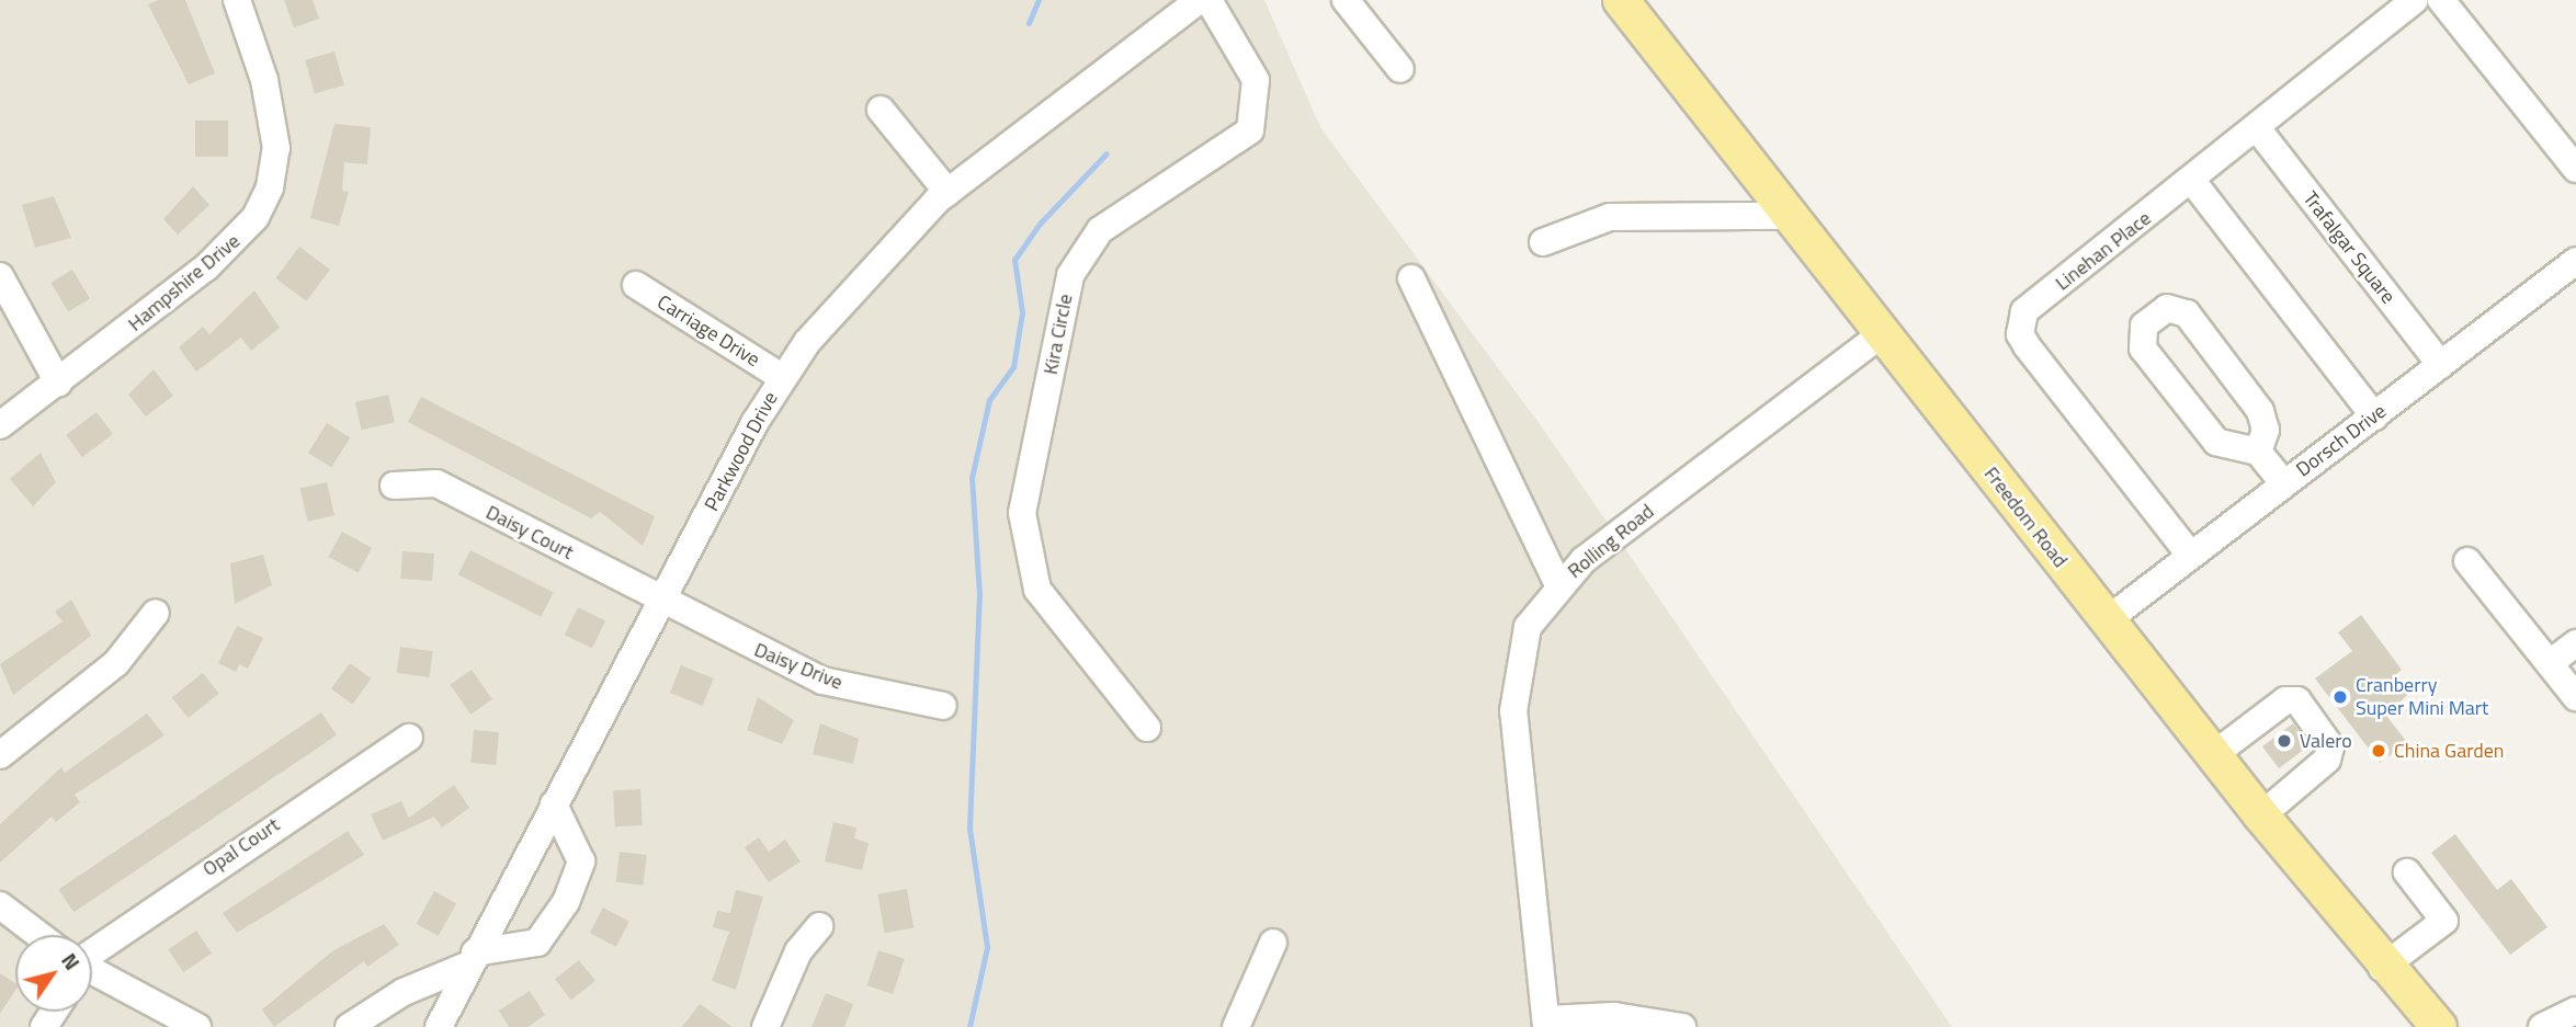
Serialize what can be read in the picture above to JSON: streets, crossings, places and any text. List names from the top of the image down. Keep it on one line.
{"streets":{"main road":["Freedom Road"],"street":["Trafalgar Square","Linehan Place","Hampshire Drive","Carriage Drive","Kira Circle","Dorsch Drive","Parkwood Drive","Daisy Court","Rolling Road","Daisy Drive","Opal Court"]},"crossings":[["Trafalgar Square","Linehan Place"],["Trafalgar Square","Dorsch Drive"],["Linehan Place","Dorsch Drive"],["Carriage Drive","Parkwood Drive"],["Dorsch Drive","Freedom Road"],["Parkwood Drive","Daisy Court"],["Parkwood Drive","Daisy Drive"],["Freedom Road","Rolling Road"],["Daisy Court","Daisy Drive"]],"places":["Cranberry Super Mini Mart","Valero","China Garden"],"north":"top right"}
